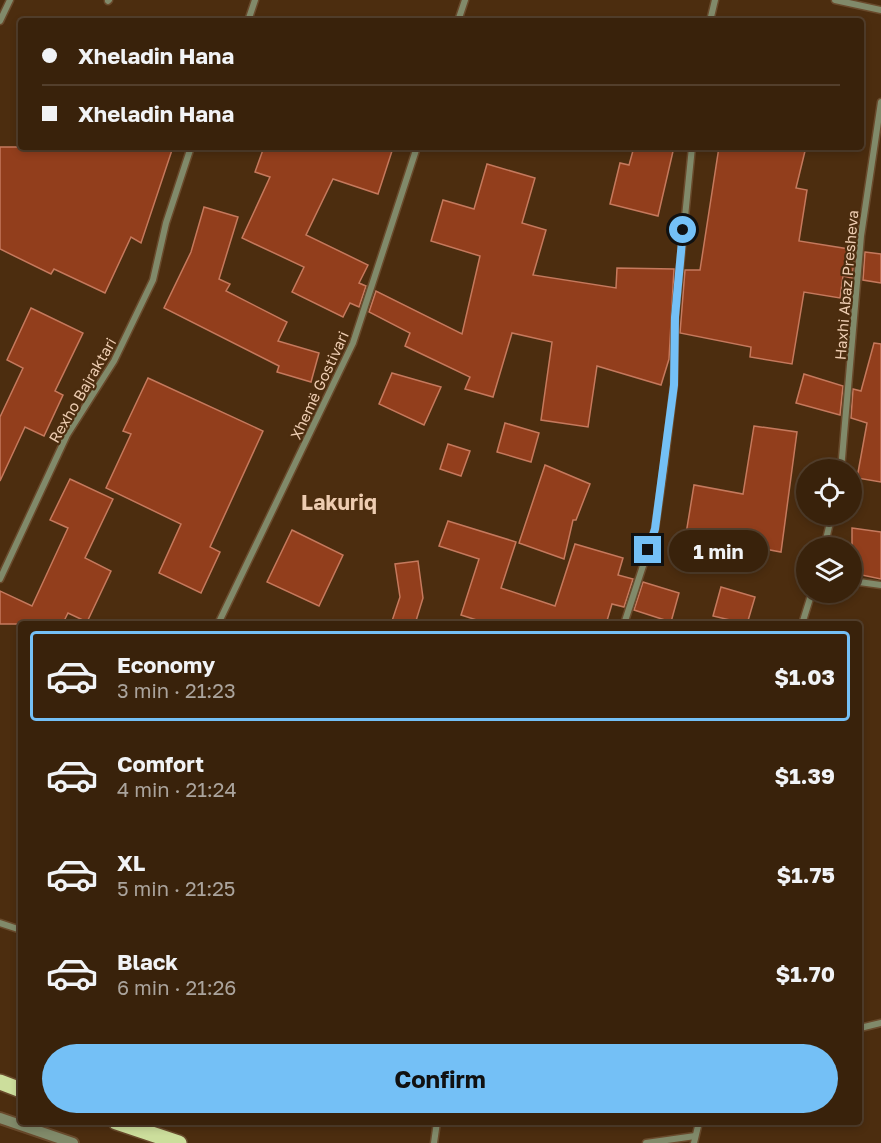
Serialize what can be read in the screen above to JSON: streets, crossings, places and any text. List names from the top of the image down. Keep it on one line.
{"streets":{"street":["Haxhi Abaz Presheva","Xhemë Gostivari","Rexho Bajraktari"]},"districts":["Lakuriq"],"page":{"banner":["Xheladin Hana","Xheladin Hana"],"bubble":"1 min","list":[{"name":"Economy","note":"3 min · 21:23","value":"$1.03"},{"name":"Comfort","note":"4 min · 21:24","value":"$1.39"},{"name":"XL","note":"5 min · 21:25","value":"$1.75"},{"name":"Black","note":"6 min · 21:26","value":"$1.70"}],"buttons":"Confirm"}}
